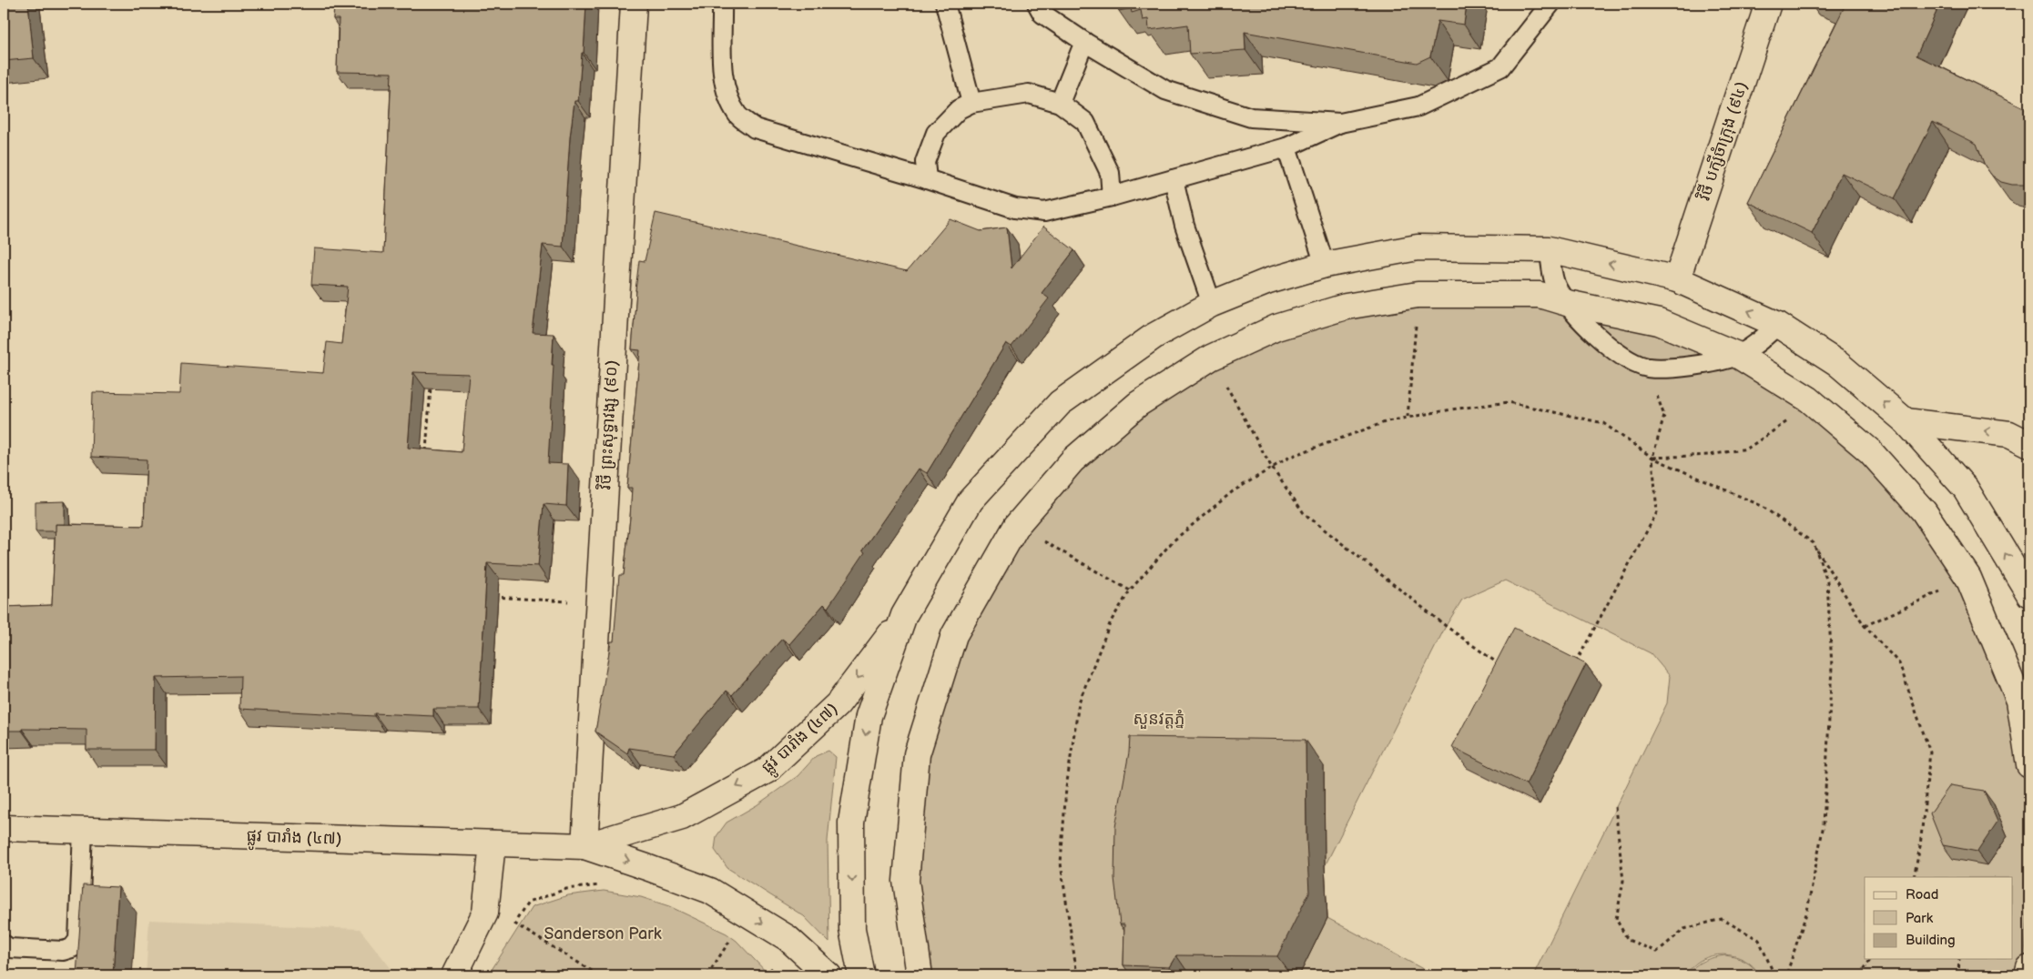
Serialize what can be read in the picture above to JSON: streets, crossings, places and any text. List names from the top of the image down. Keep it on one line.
{"streets":{"street":["វិថី បក្សីចំាក្រុង (៩៤)","វិថី ព្រះសុទ្ធាវង្ស (៩០)","ផ្លូវ បារាំង (៤៧)"]},"crossings":[["វិថី ព្រះសុទ្ធាវង្ស (៩០)","ផ្លូវ បារាំង (៤៧)"]],"parks":["សួនវត្ដភ្នំ","Sanderson Park"],"legend":["Road","Park","Building"]}
